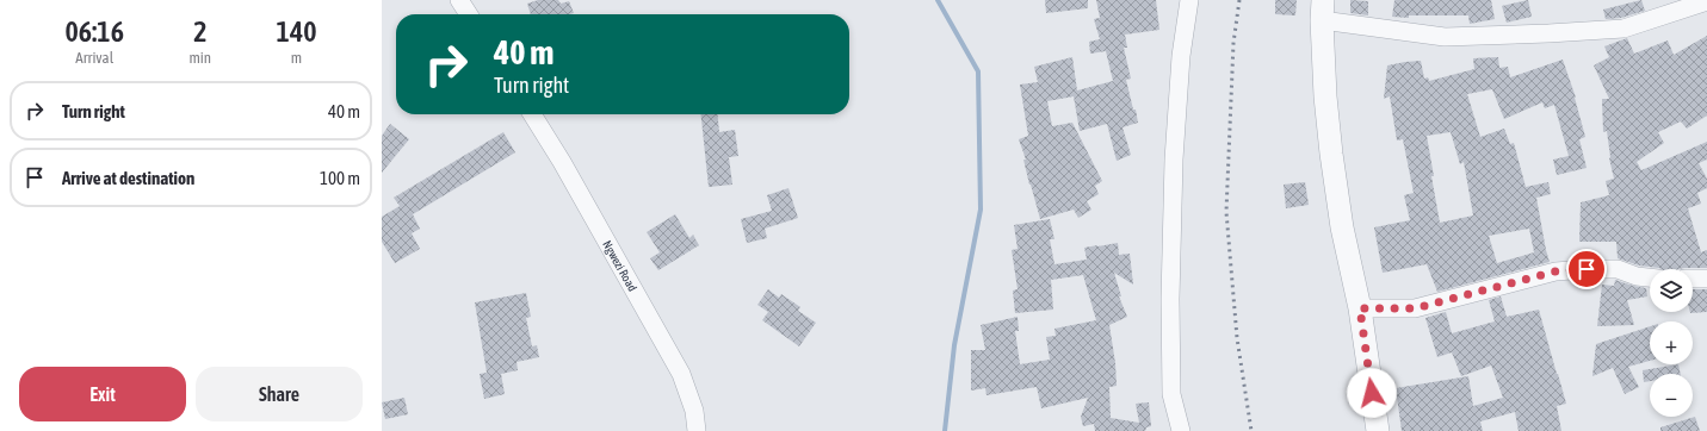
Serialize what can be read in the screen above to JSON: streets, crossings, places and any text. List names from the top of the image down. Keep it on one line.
{"streets":{"street":["Ngwezi Road"]},"page":{"eta":["06:16","Arrival","2","min","140","m"],"turn":["40 m","Turn right"],"list":[{"name":"Turn right","value":"40 m"},{"name":"Arrive at destination","value":"100 m"}],"map_buttons":["+","−"],"buttons":["Exit","Share"]}}
